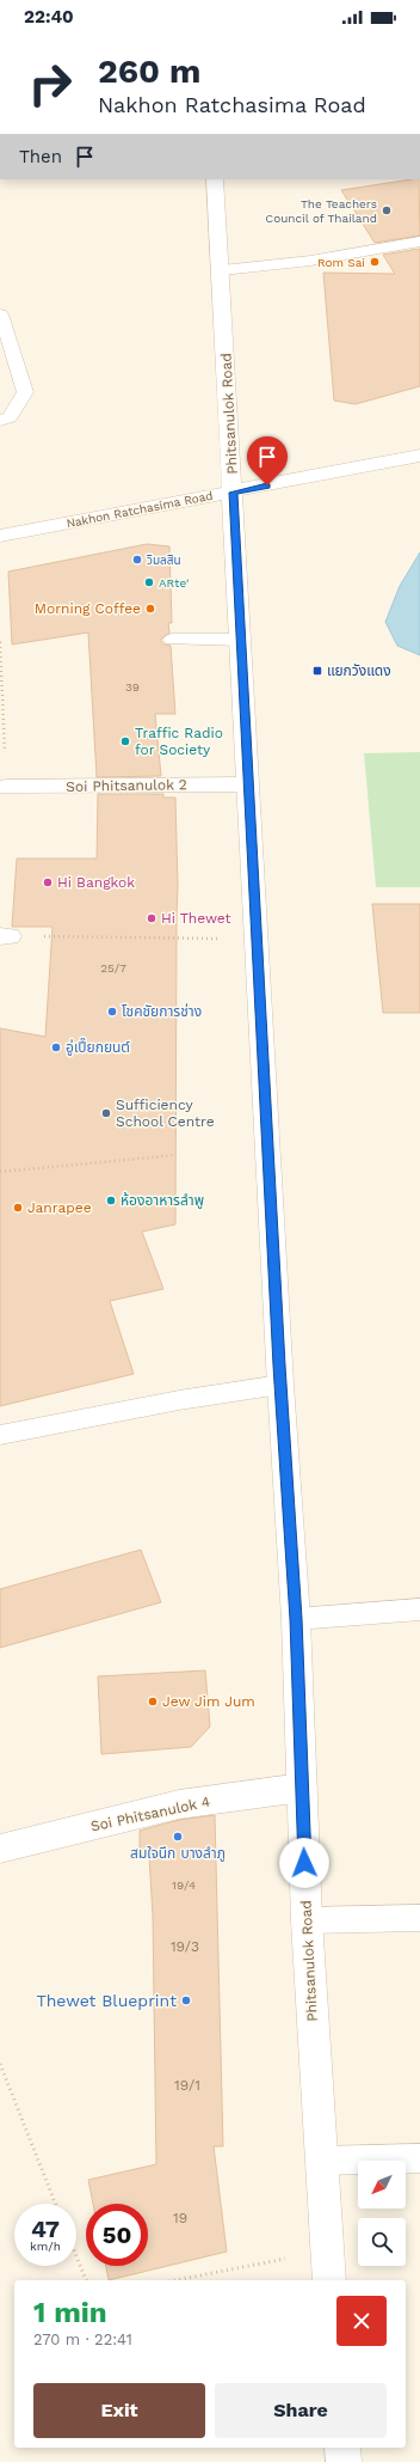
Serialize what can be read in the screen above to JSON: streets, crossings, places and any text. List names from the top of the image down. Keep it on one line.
{"streets":{"main road":["Phitsanulok Road","Nakhon Ratchasima Road","Soi Phitsanulok 2","Soi Phitsanulok 4"]},"crossings":[["Phitsanulok Road","Nakhon Ratchasima Road"],["Phitsanulok Road","Soi Phitsanulok 2"],["Phitsanulok Road","Soi Phitsanulok 4"]],"places":{"other":["The Teachers Council of Thailand","Rom Sai","วิมลสิน","ARte'","Morning Coffee","Traffic Radio for Society","Hi Bangkok","Hi Thewet","โชคชัยการช่าง","อู่เปี๊ยกยนต์","Sufficiency School Centre","ห้องอาหารลำพู","Janrapee","Jew Jim Jum","สมใจนึก บางลำภู","Thewet Blueprint"],"transit":["แยกวังแดง"]},"house_numbers":["39","25/7","19/4","19/3","19/1","19"],"north":"bottom left","page":{"status":"22:40","turn":["260 m","Nakhon Ratchasima Road"],"then":"Then","speed":"47 km/h","limit":"50","heading":["1 min","270 m · 22:41"],"buttons":["Exit","Share"]}}
